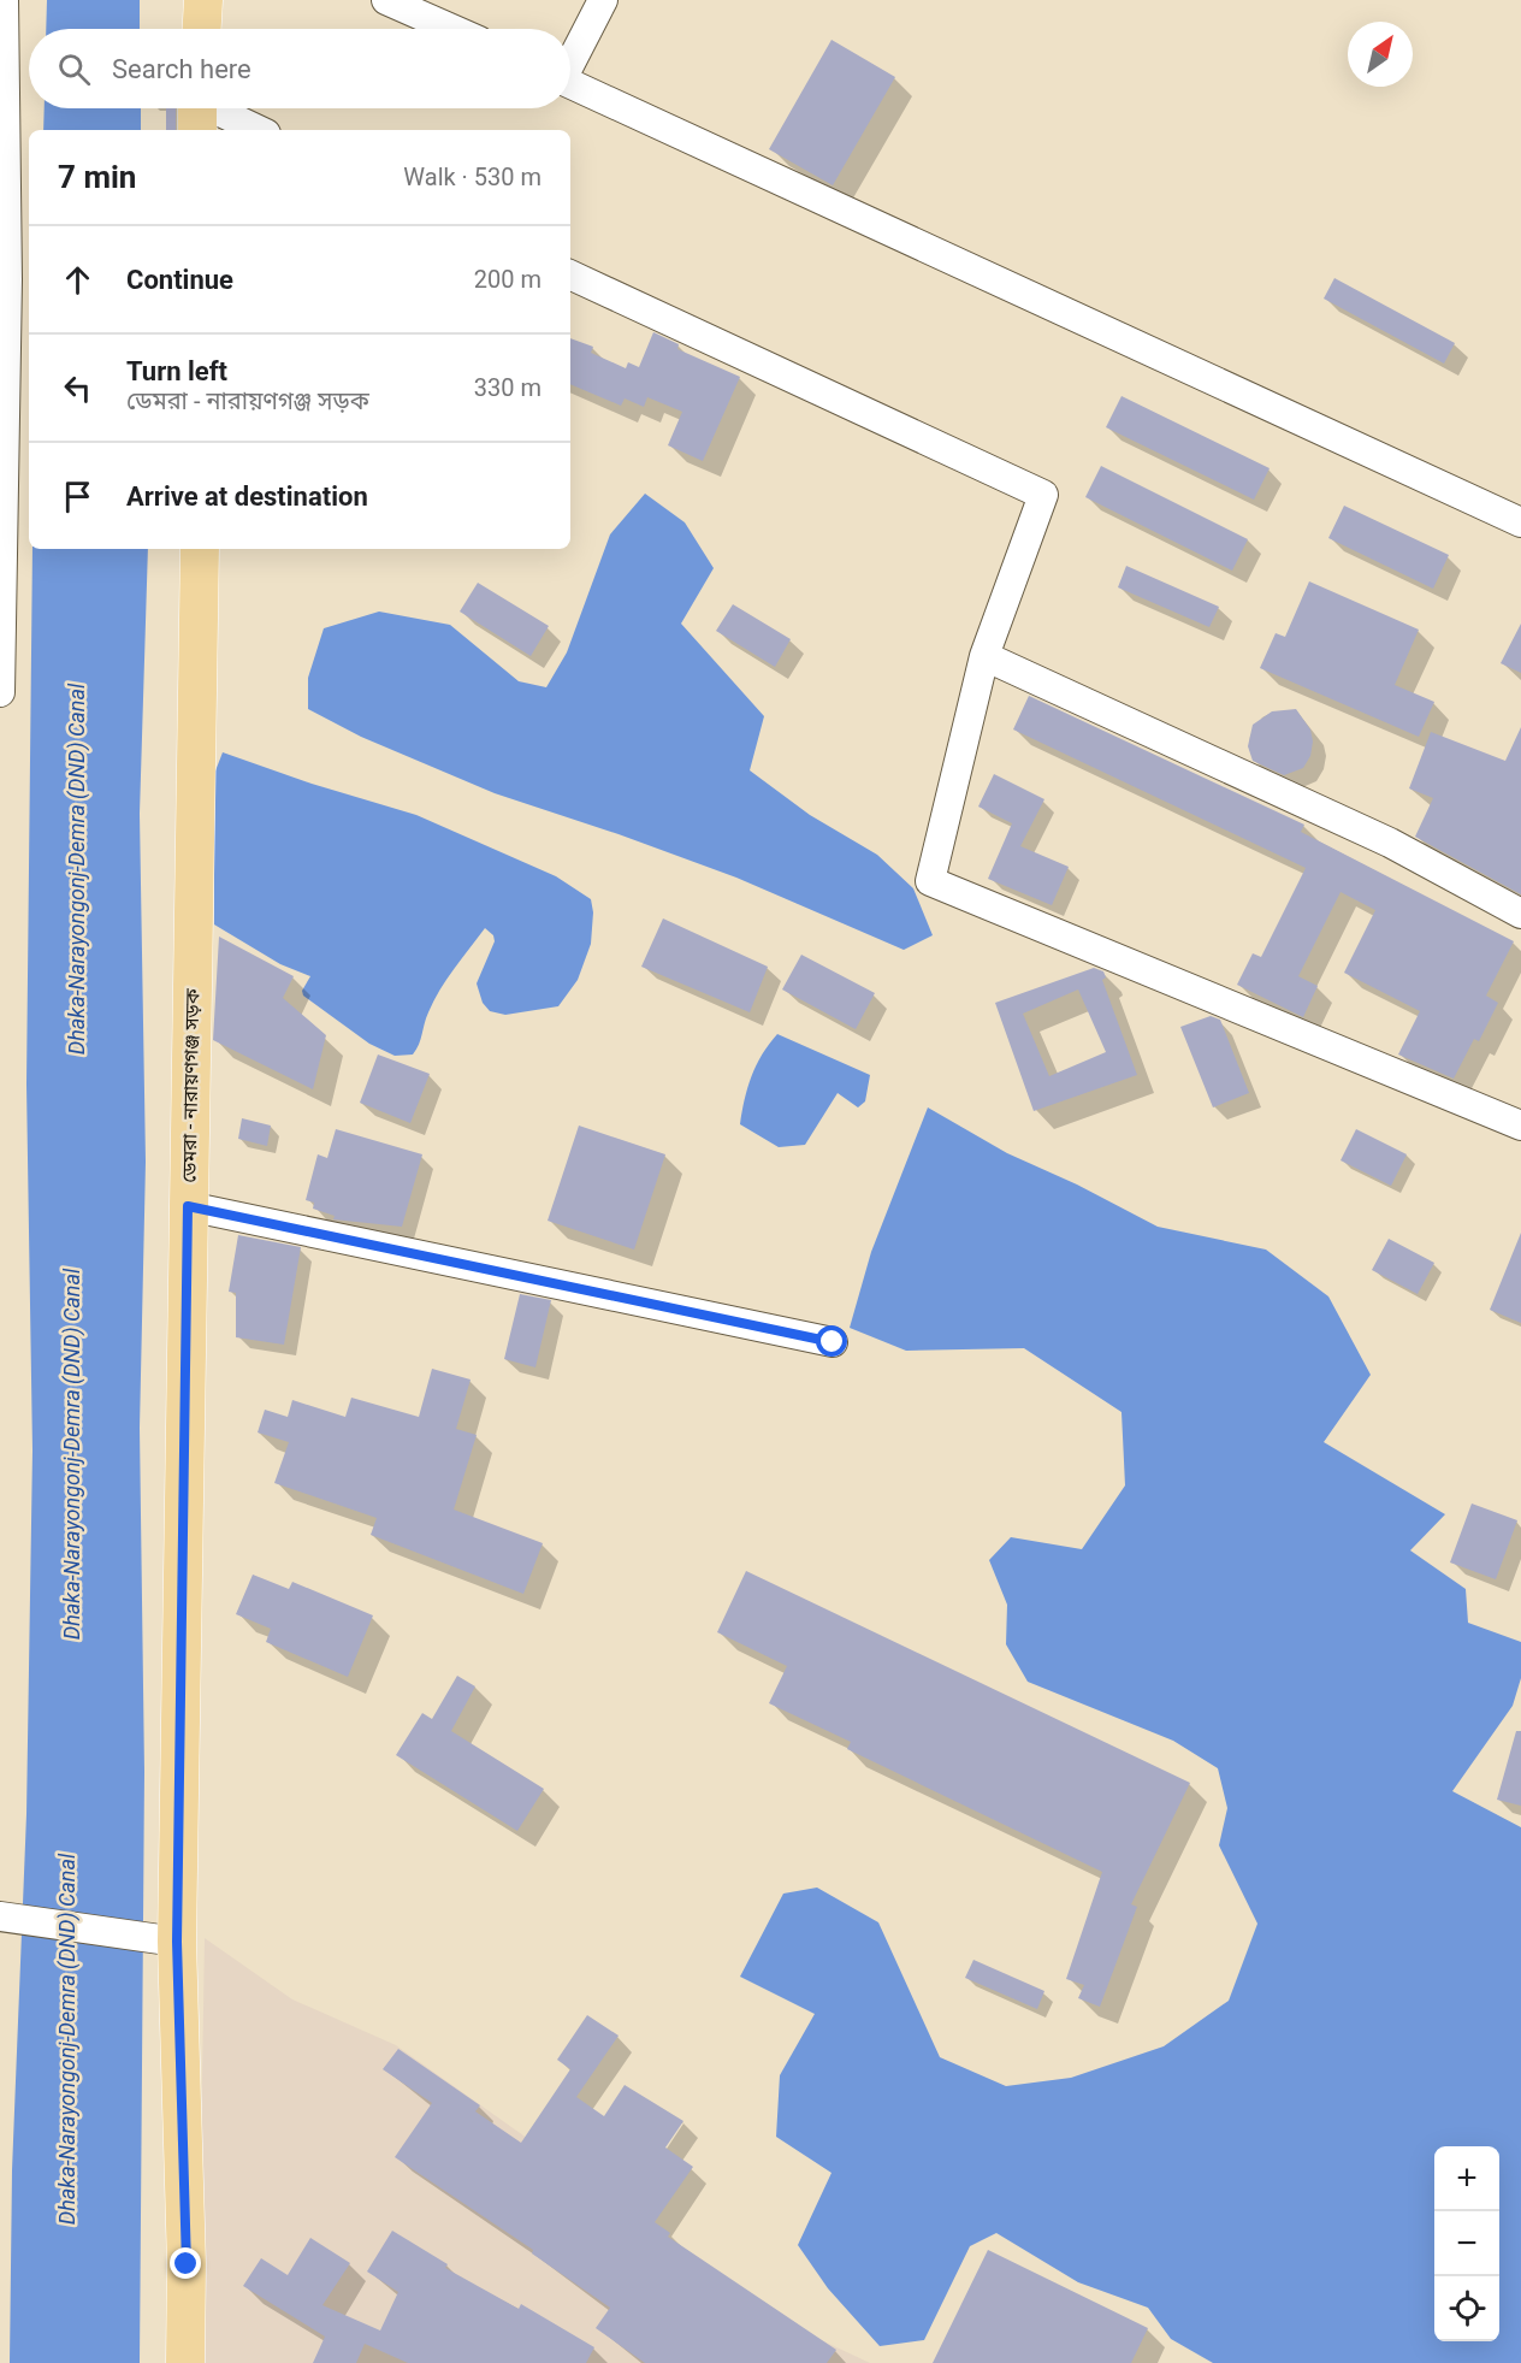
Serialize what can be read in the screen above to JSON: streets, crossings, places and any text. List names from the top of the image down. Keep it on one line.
{"streets":{"main road":["ডেমরা - নারায়ণগঞ্জ সড়ক"]},"water":["Dhaka-Narayongonj-Demra (DND) Canal"],"north":"top right","page":{"search":"Search here","heading":["7 min","Walk · 530 m"],"list":[["Continue","200 m"],["Turn left","ডেমরা - নারায়ণগঞ্জ সড়ক","330 m"],"Arrive at destination"],"map_buttons":["+","−"]}}
